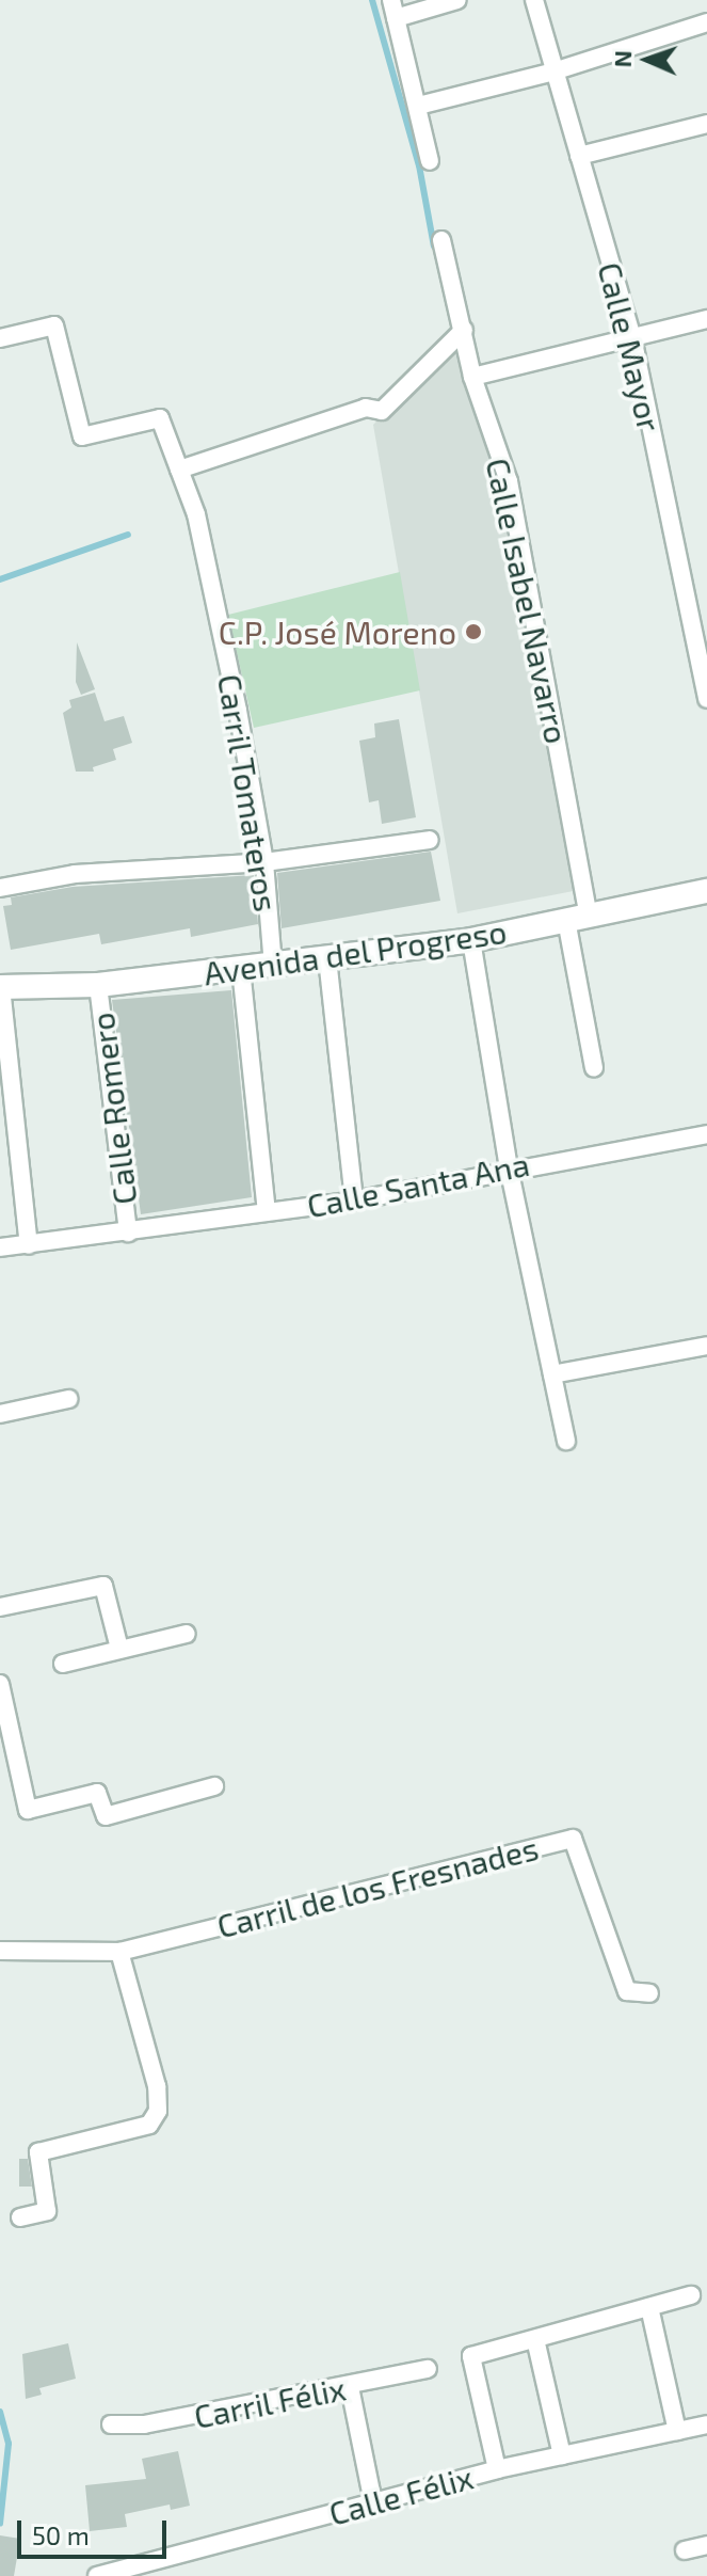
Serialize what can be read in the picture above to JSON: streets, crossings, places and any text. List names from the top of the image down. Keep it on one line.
{"streets":{"main road":["Avenida del Progreso"],"street":["Calle Mayor","Calle Isabel Navarro","Carril Tomateros","Calle Romero","Calle Santa Ana","Carril de los Fresnades","Carril Félix","Calle Félix"]},"crossings":[["Calle Isabel Navarro","Avenida del Progreso"],["Carril Tomateros","Avenida del Progreso"],["Avenida del Progreso","Calle Romero"],["Calle Romero","Calle Santa Ana"]],"places":["C.P. José Moreno"],"scale_bar":"50 m","north":"left"}
